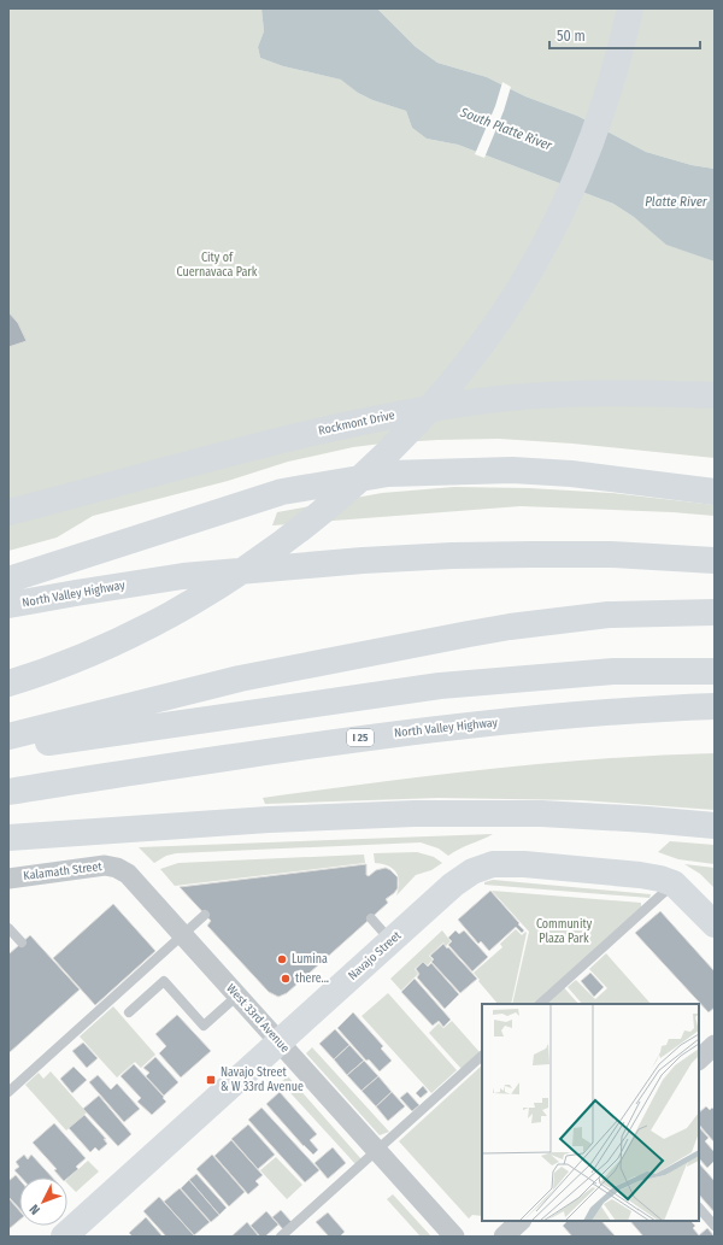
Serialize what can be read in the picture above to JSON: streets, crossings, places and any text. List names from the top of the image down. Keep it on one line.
{"streets":{"main road":["Rockmont Drive","North Valley Highway","I 25","Navajo Street"],"street":["Kalamath Street","West 33rd Avenue"]},"crossings":[["Kalamath Street","West 33rd Avenue"],["Navajo Street","West 33rd Avenue"]],"water":["South Platte River","Platte River"],"parks":["City of Cuernavaca Park","Community Plaza Park"],"places":{"other":["Lumina","there..."],"transit":["Navajo Street & W 33rd Avenue"]},"scale_bar":"50 m","north":"bottom left"}
